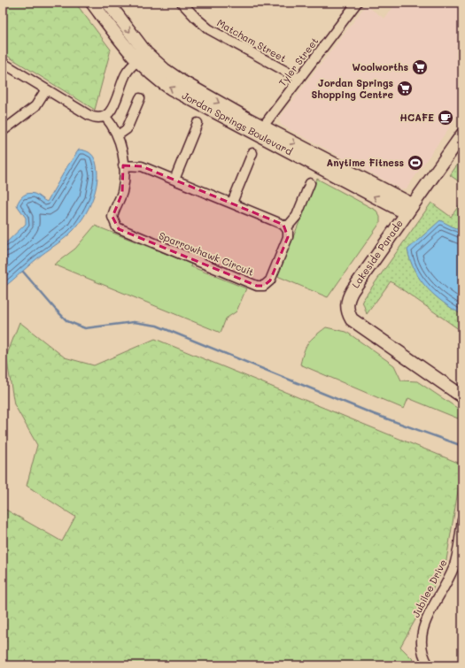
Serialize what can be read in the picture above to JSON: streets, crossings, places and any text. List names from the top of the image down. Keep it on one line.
{"streets":{"street":["Matcham Street","Tyler Street","Jordan Springs Boulevard","Sparrowhawk Circuit","Lakeside Parade","Jubilee Drive"]},"crossings":[["Matcham Street","Tyler Street"],["Tyler Street","Jordan Springs Boulevard"],["Jordan Springs Boulevard","Lakeside Parade"]],"places":{"supermarket":["Woolworths","Jordan Springs Shopping Centre"],"cafe":["HCAFE"],"sports":["Anytime Fitness"]}}
